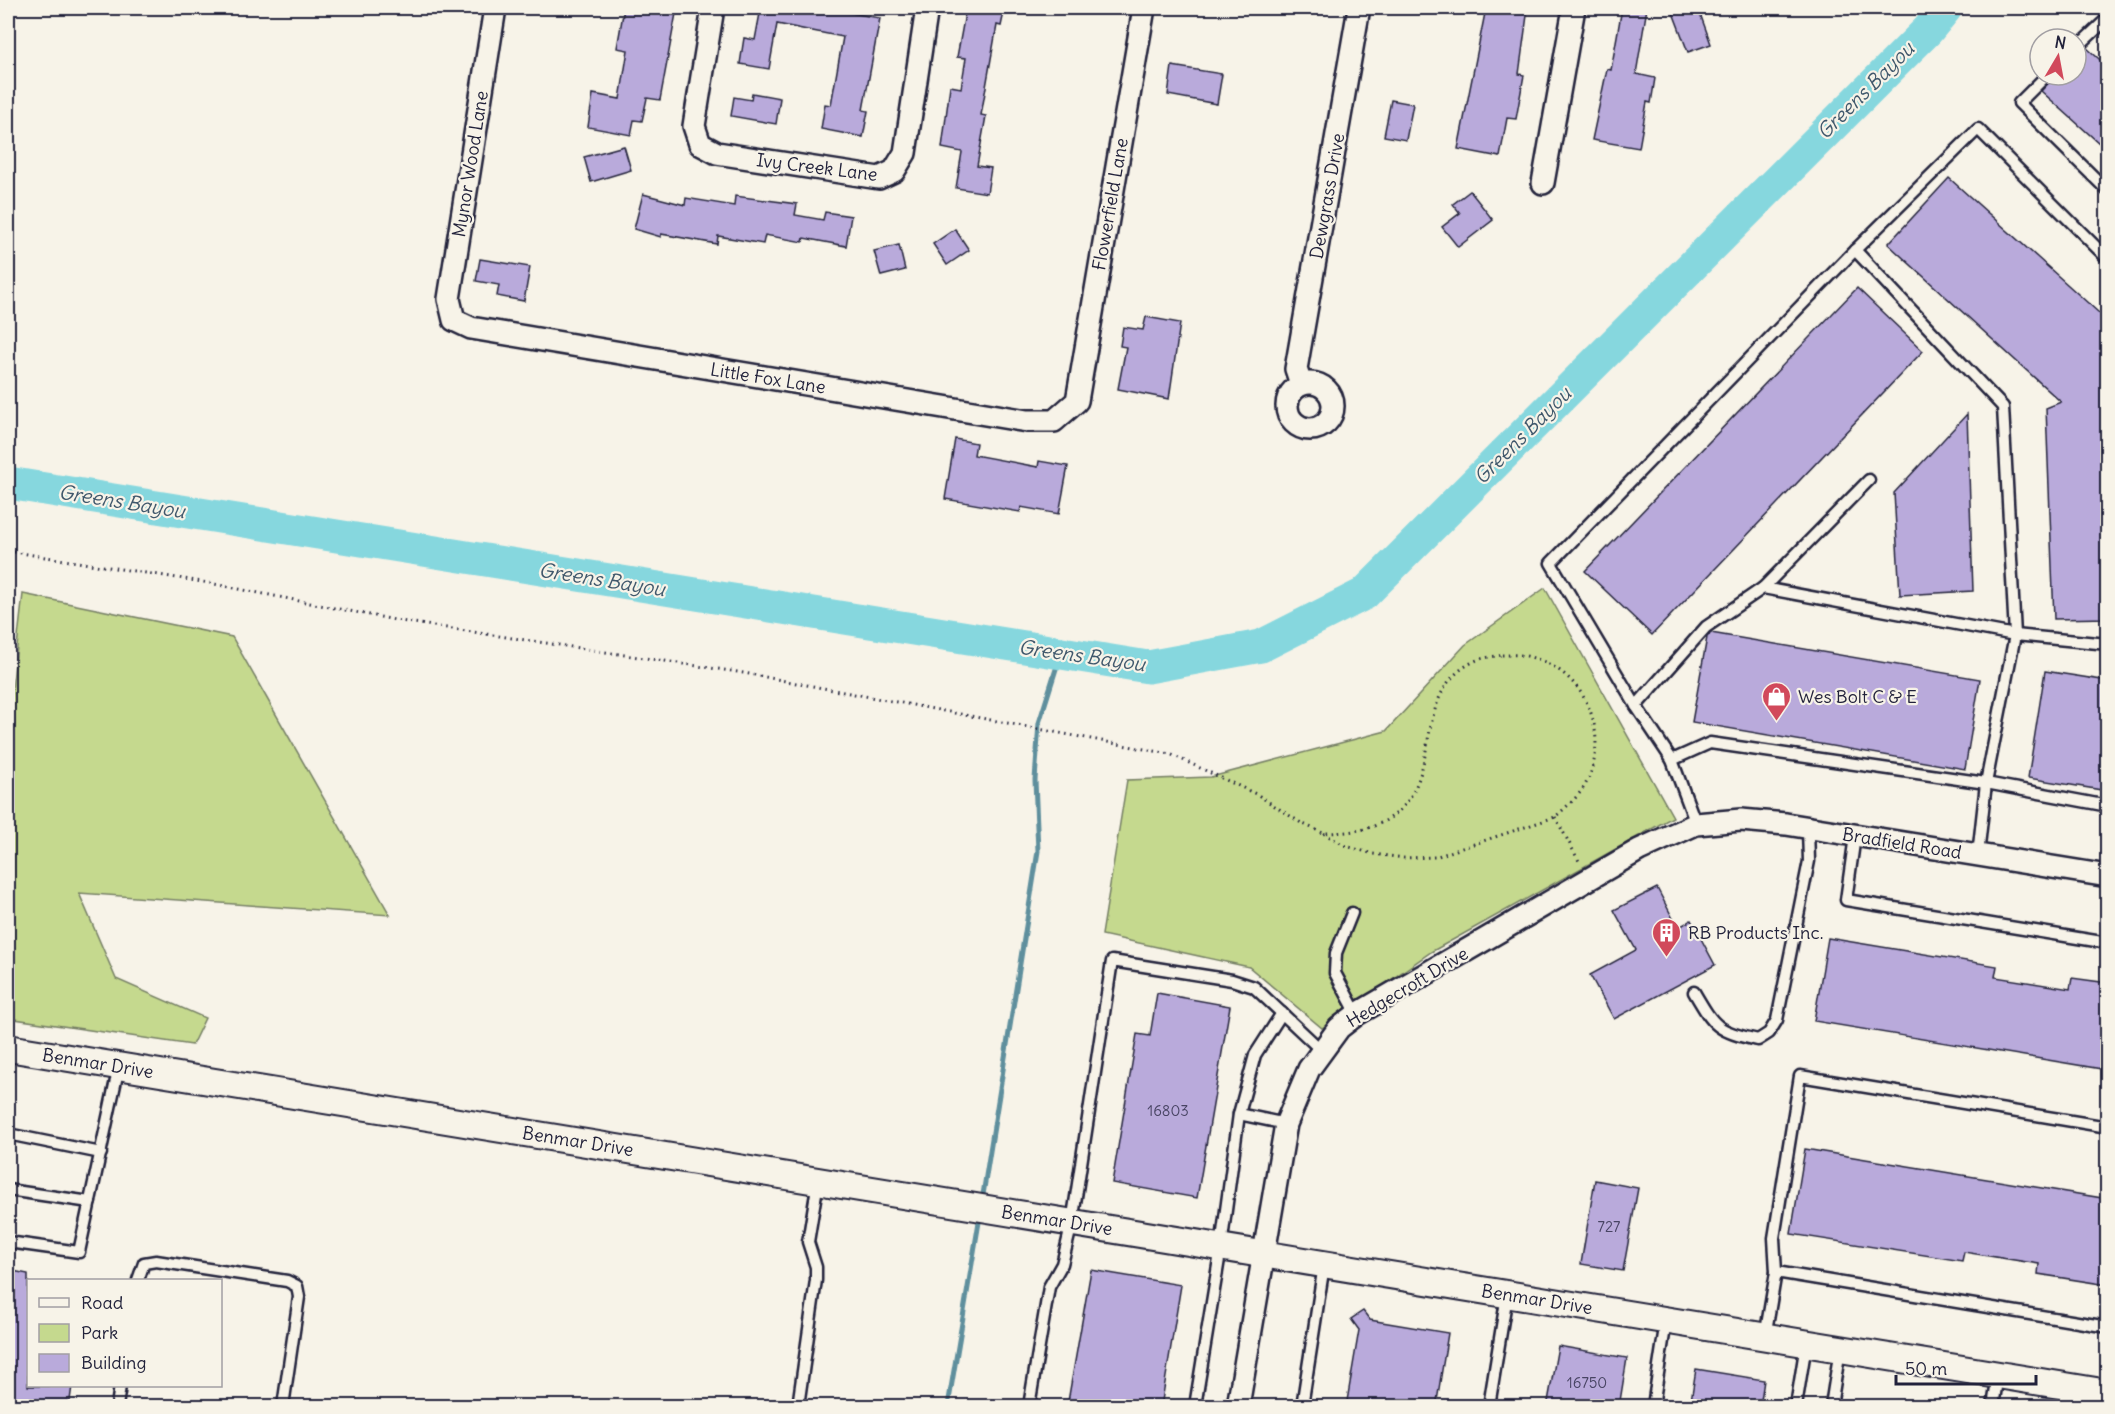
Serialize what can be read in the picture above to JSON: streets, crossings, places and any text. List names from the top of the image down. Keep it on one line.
{"streets":{"street":["Mynor Wood Lane","Ivy Creek Lane","Dewgrass Drive","Flowerfield Lane","Little Fox Lane","Bradfield Road","Hedgecroft Drive","Benmar Drive"]},"crossings":[["Mynor Wood Lane","Little Fox Lane"],["Flowerfield Lane","Little Fox Lane"],["Bradfield Road","Hedgecroft Drive"],["Hedgecroft Drive","Benmar Drive"]],"water":["Greens Bayou"],"places":{"shop":["Wes Bolt C & E"],"building":["RB Products Inc."]},"house_numbers":["16803","727","16750"],"legend":["Road","Park","Building"],"scale_bar":"50 m","north":"top"}
